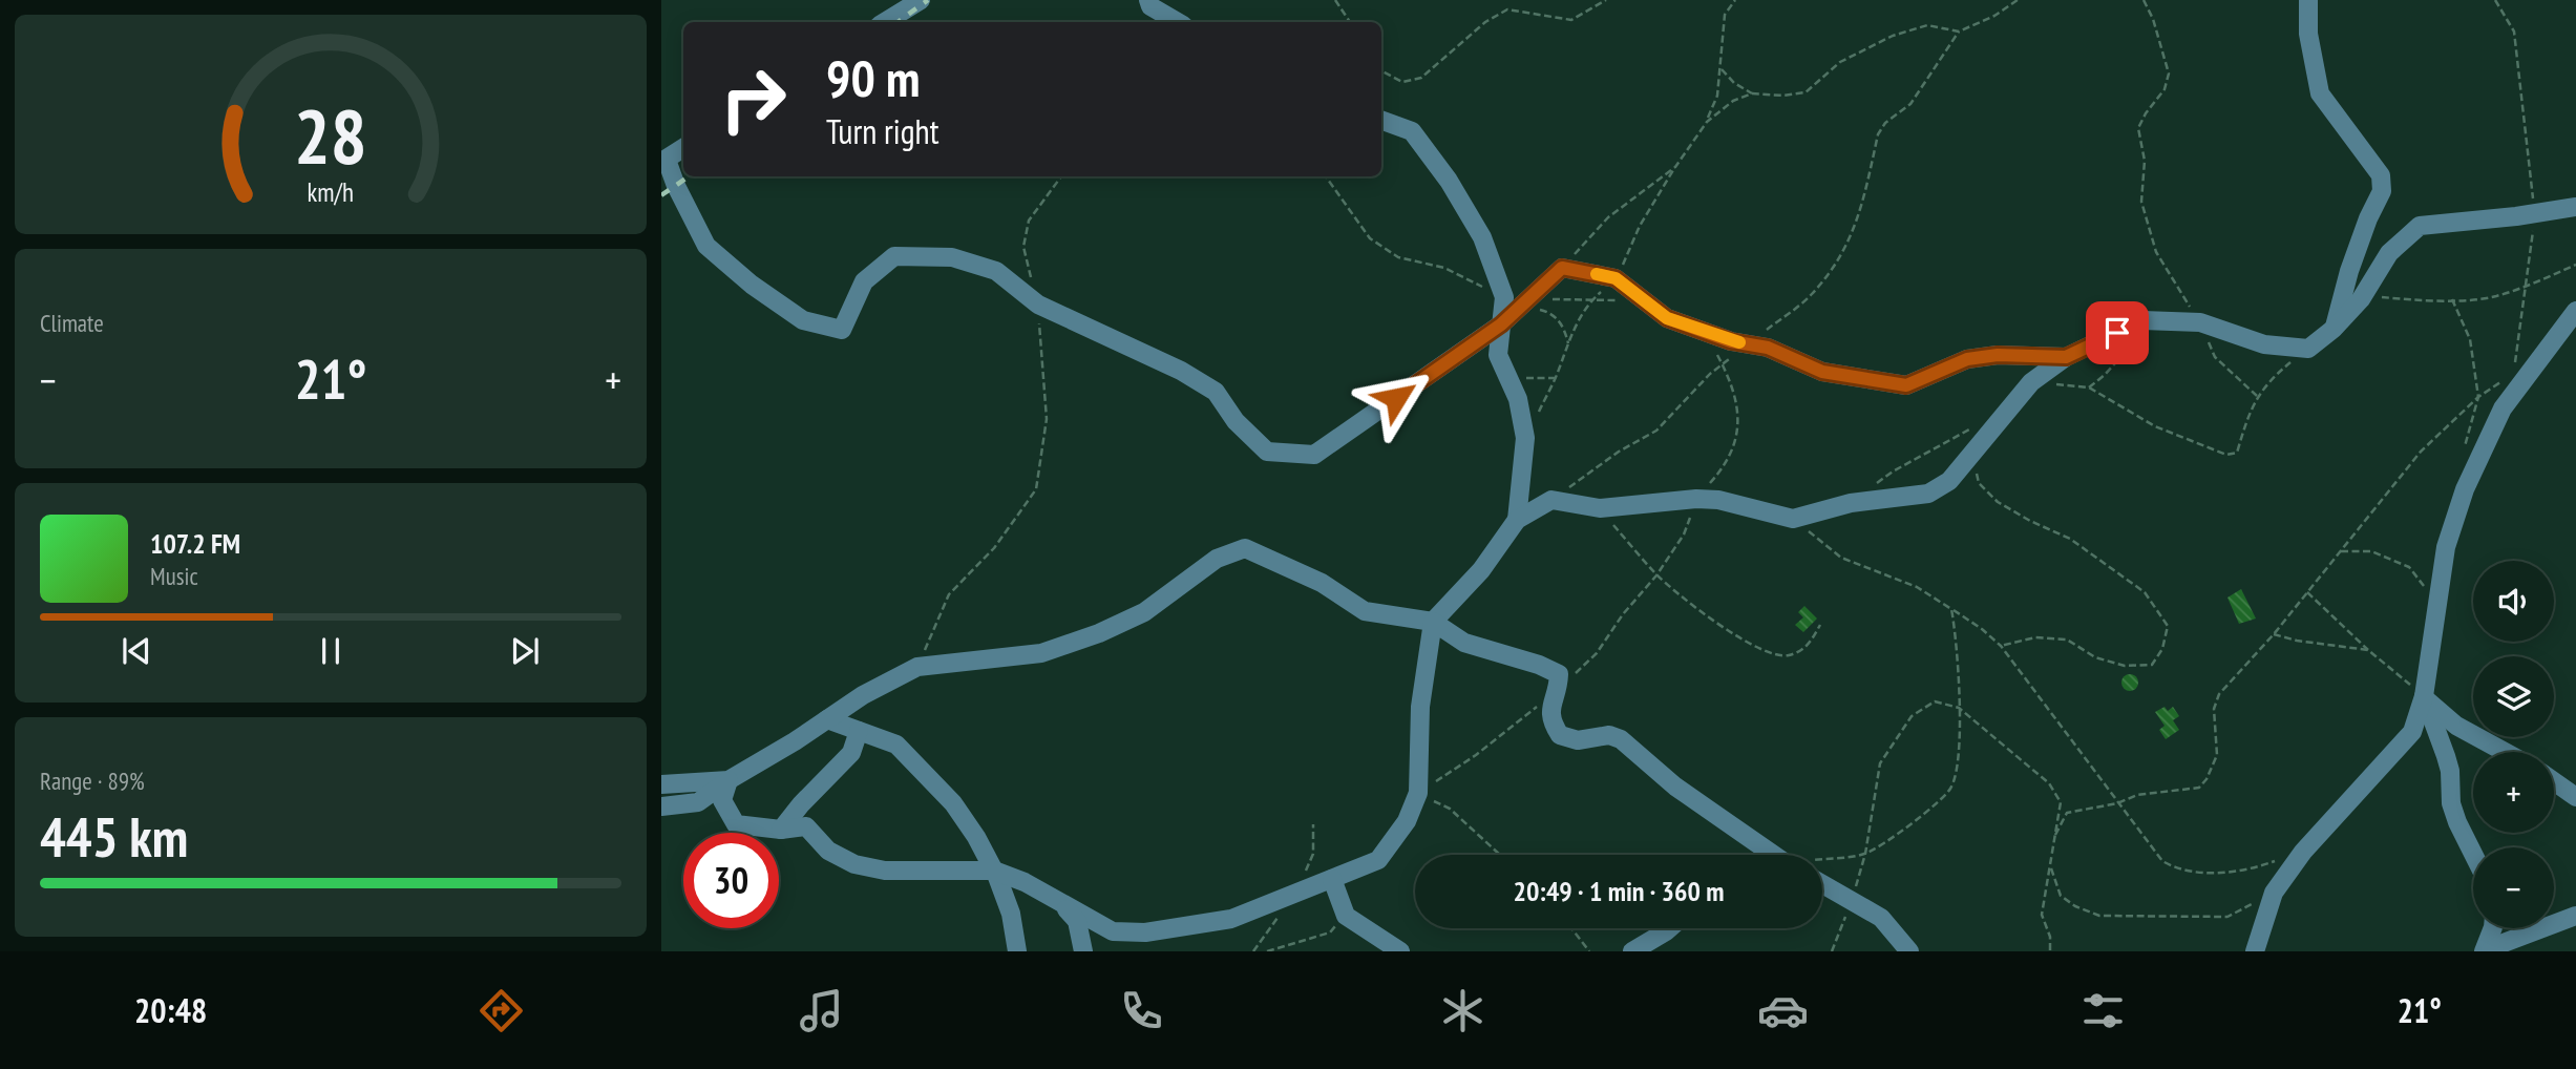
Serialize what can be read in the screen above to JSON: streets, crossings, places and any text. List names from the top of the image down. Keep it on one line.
{"page":{"turn":["90 m","Turn right"],"tile":["Climate",["Range · 89%","445 km"]],"heat":["−","21°","+"],"song":["107.2 FM","Music"],"map_buttons":["+","−"],"limit":"30","trip":"20:49 · 1 min · 360 m","tabs":["20:48","21°"],"gauge":["28","km/h"]}}
